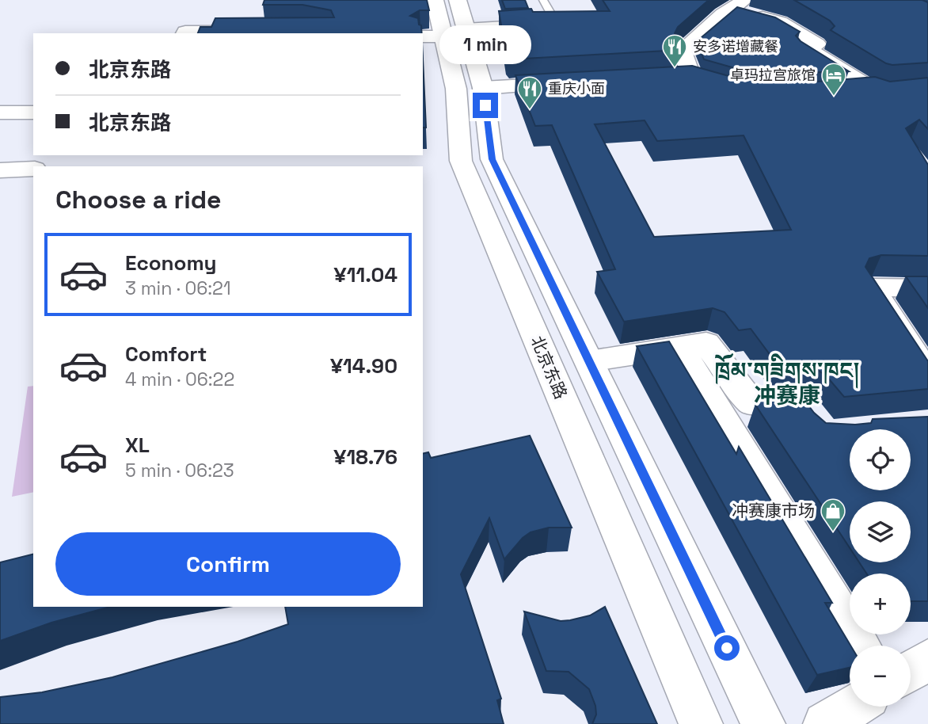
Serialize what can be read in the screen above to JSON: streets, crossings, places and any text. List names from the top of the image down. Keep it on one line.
{"streets":{"main road":["北京东路"]},"districts":["ཁྲོམ་གཟིགས་ཁང། 冲赛康"],"places":{"restaurant":["安多诺增藏餐","重庆小面"],"hotel":["卓玛拉宫旅馆"],"shop":["冲赛康市场"]},"page":{"bubble":"1 min","banner":["北京东路","北京东路"],"heading":"Choose a ride","list":[{"name":"Economy","note":"3 min · 06:21","value":"¥11.04"},{"name":"Comfort","note":"4 min · 06:22","value":"¥14.90"},{"name":"XL","note":"5 min · 06:23","value":"¥18.76"}],"map_buttons":["+","−"],"buttons":"Confirm"}}
